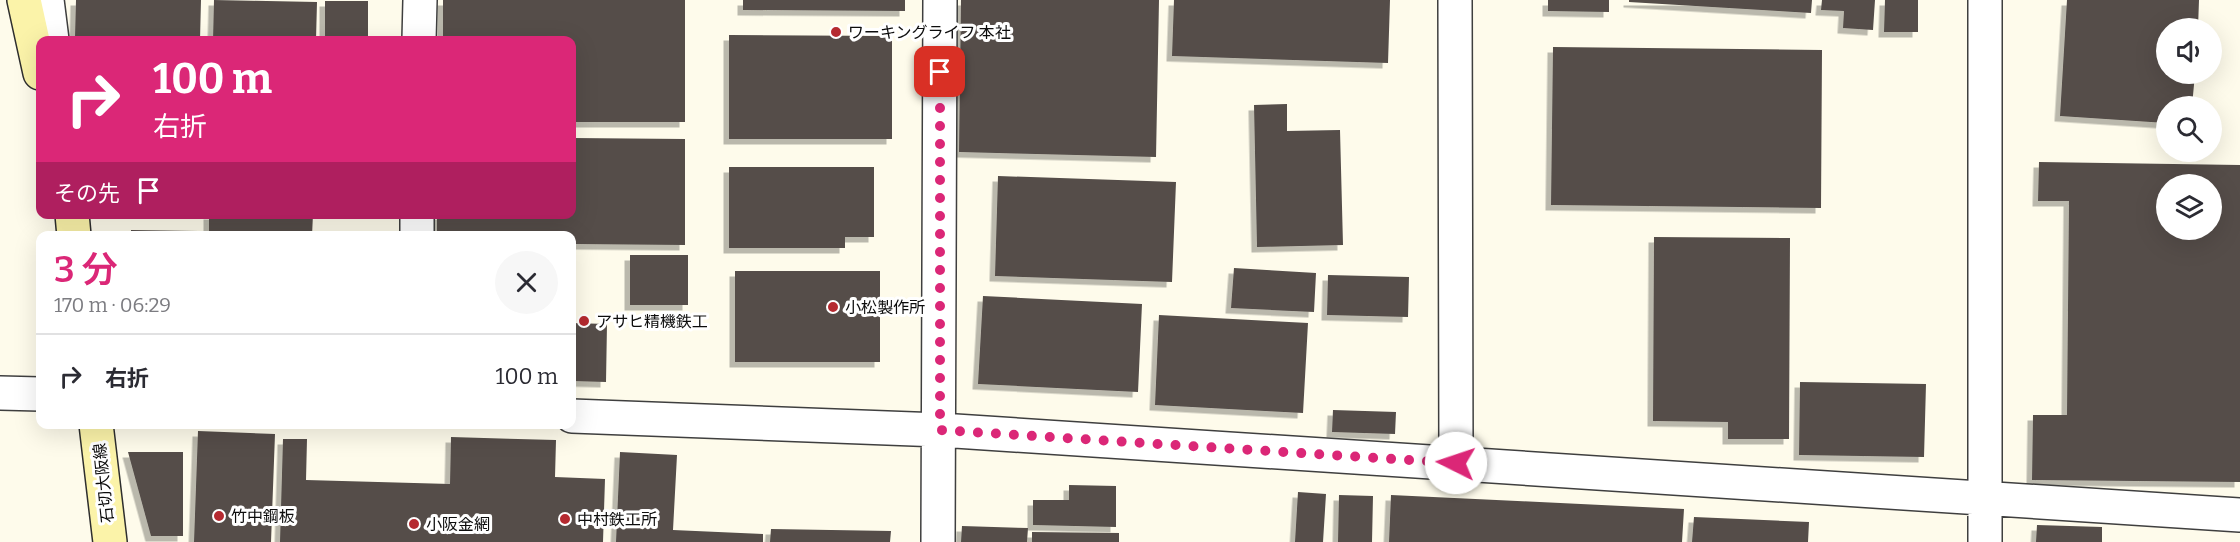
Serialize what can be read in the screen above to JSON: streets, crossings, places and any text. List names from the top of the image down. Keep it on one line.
{"streets":{"main road":["石切大阪線"]},"places":["ワーキングライフ 本社","小松製作所","アサヒ精機鉄工","竹中鋼板","中村鉄工所","小阪金網"],"page":{"turn":["100 m","右折"],"then":"その先","heading":["3 分","170 m · 06:29"],"list":[{"name":"右折","value":"100 m"}]}}
